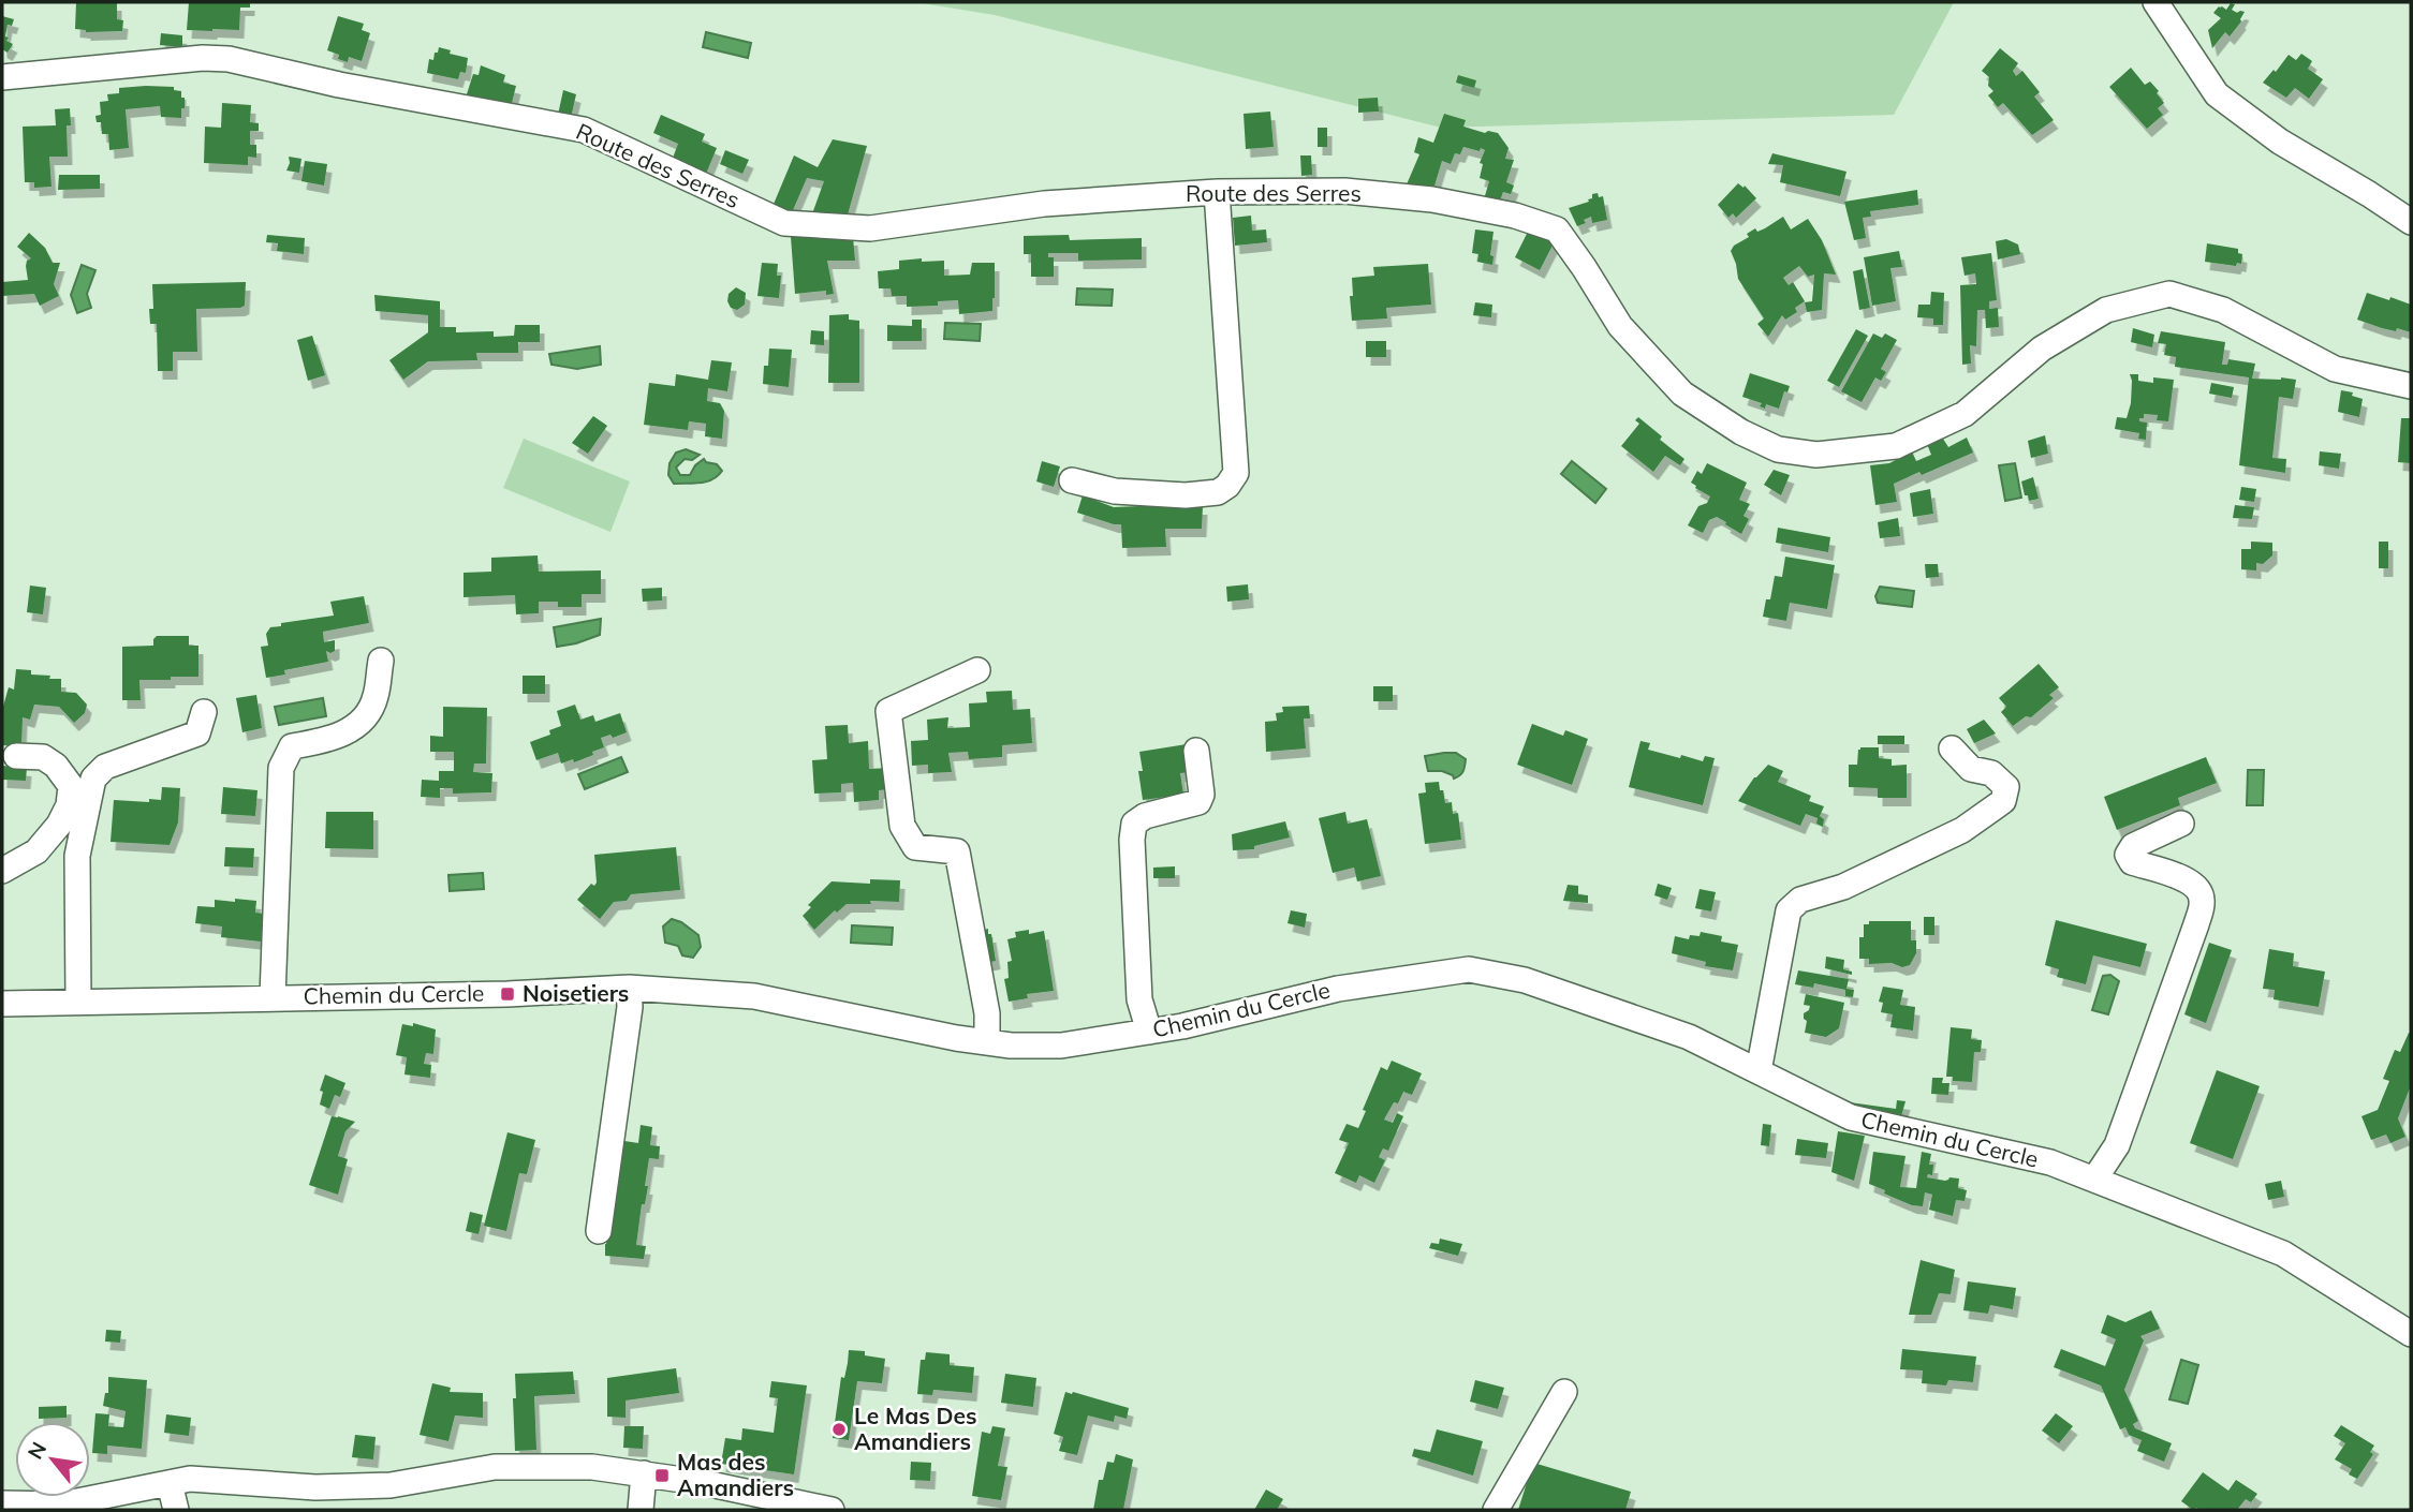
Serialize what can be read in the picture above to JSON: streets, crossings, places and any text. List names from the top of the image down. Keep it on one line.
{"streets":{"street":["Route des Serres","Chemin du Cercle"]},"places":{"transit":["Noisetiers","Mas des Amandiers"],"other":["Le Mas Des Amandiers"]},"north":"top left"}
